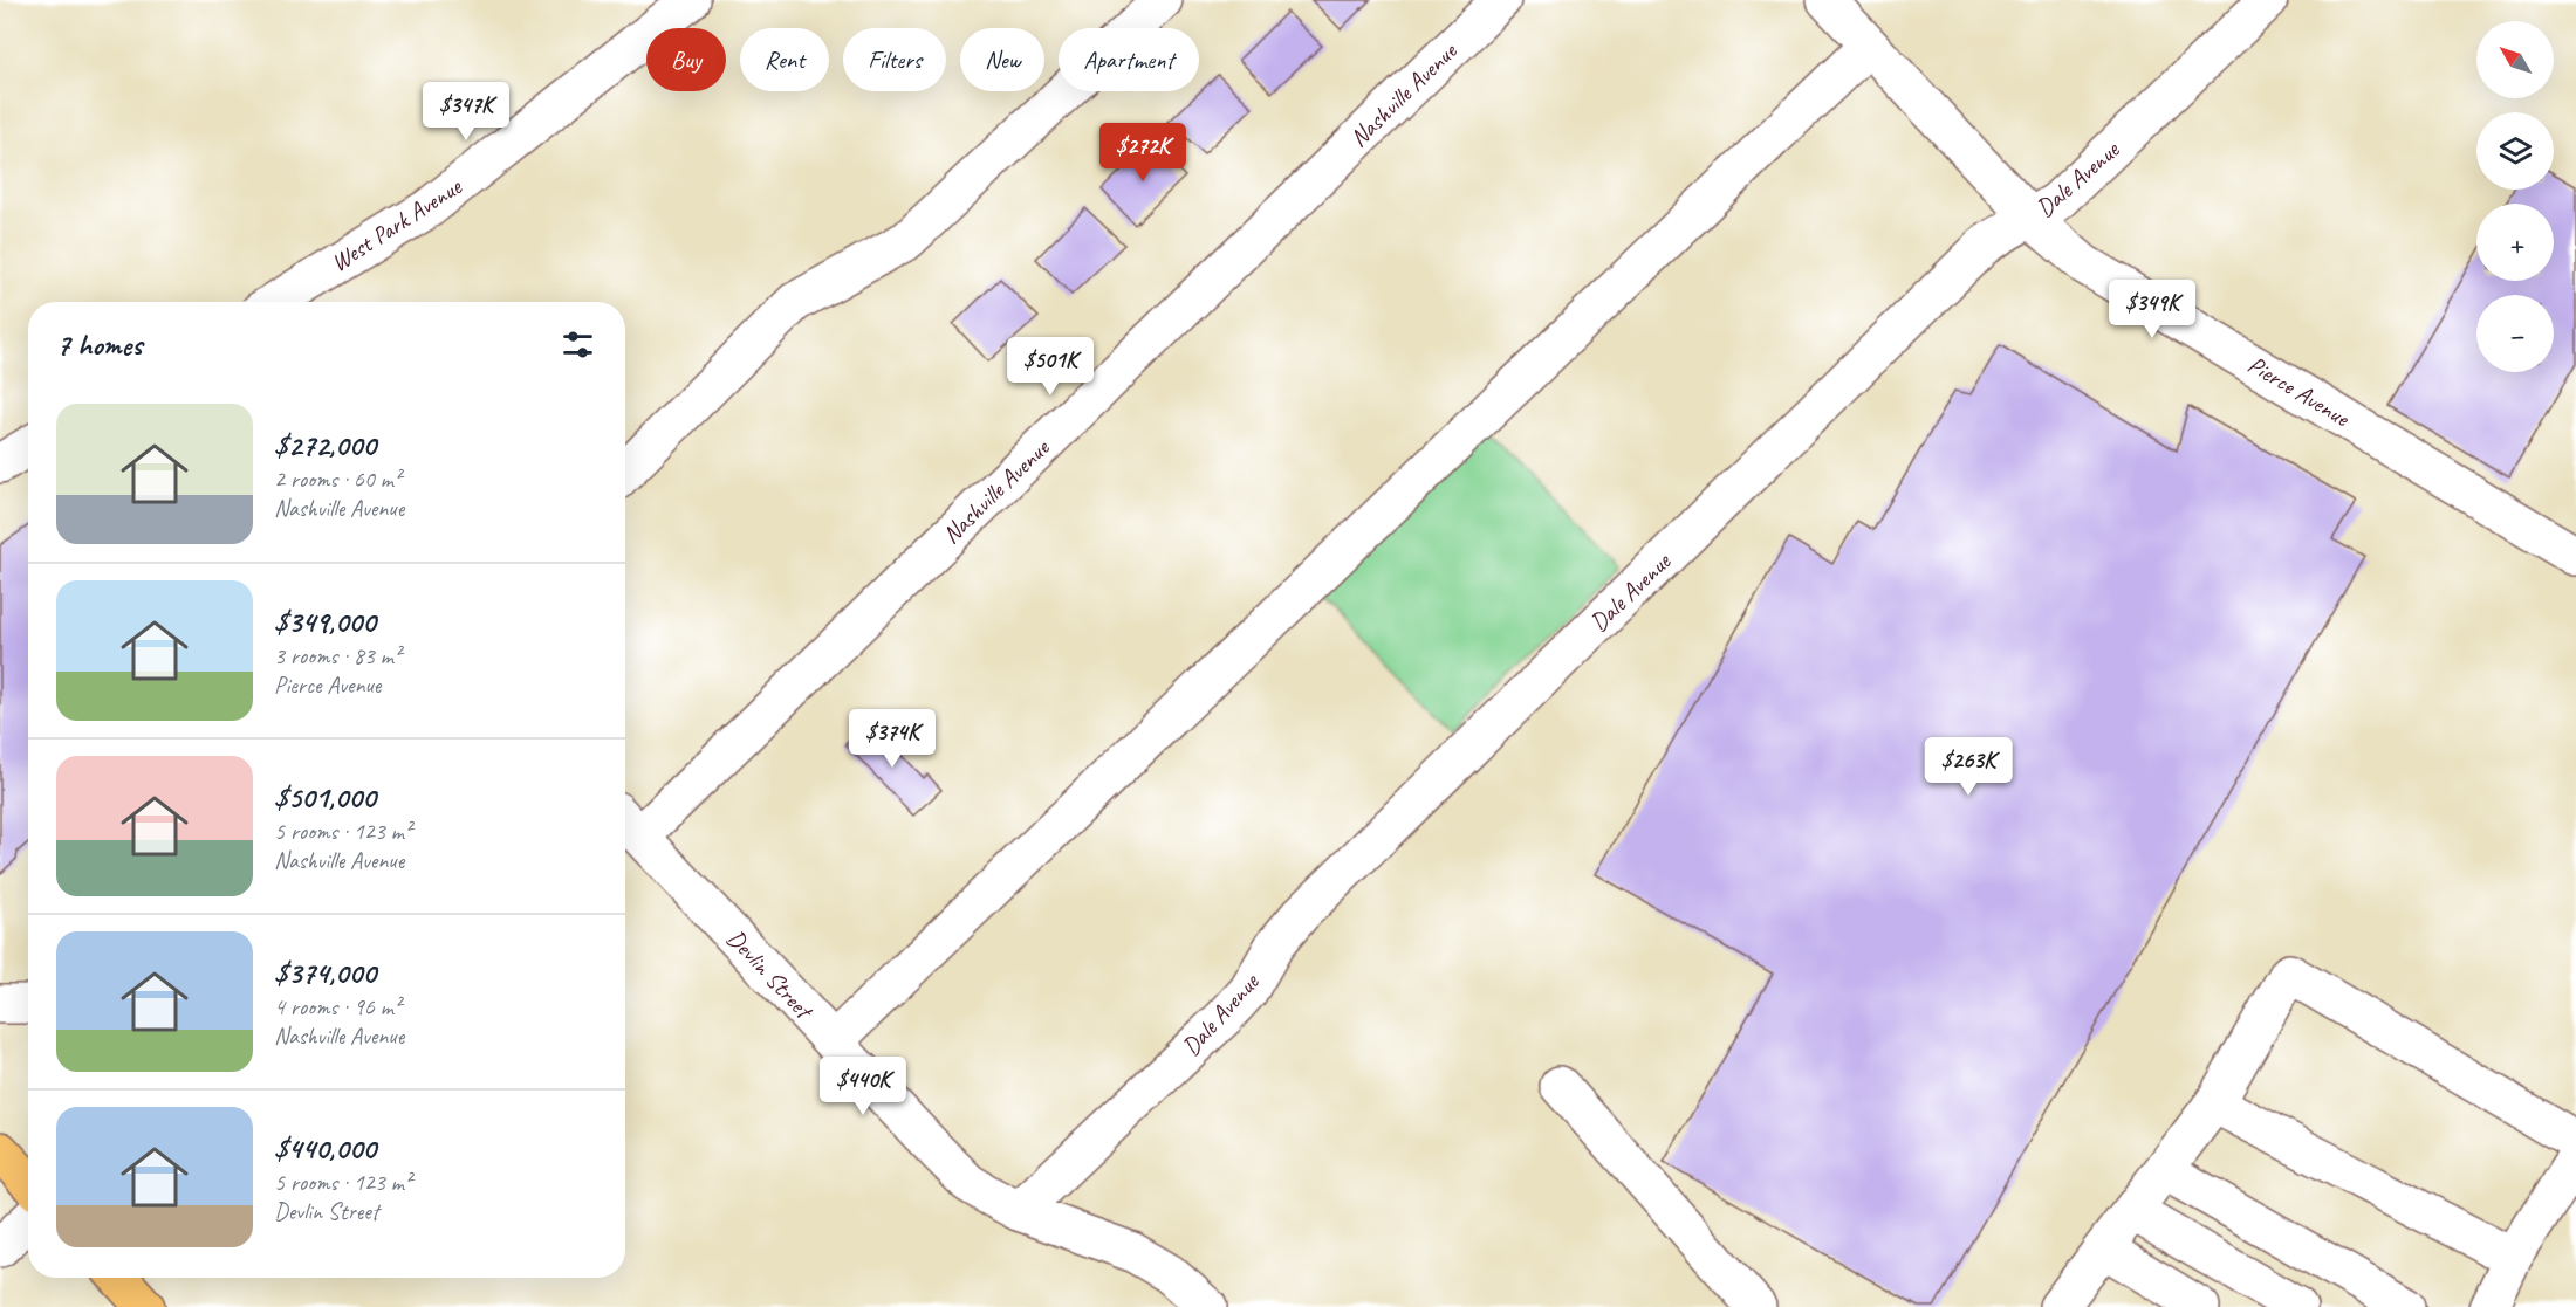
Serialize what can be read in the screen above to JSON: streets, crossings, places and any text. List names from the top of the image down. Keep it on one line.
{"streets":{"street":["Nashville Avenue","Dale Avenue","West Park Avenue","Pierce Avenue","Devlin Street"]},"crossings":[["Nashville Avenue","Devlin Street"],["Dale Avenue","Pierce Avenue"],["Dale Avenue","Devlin Street"]],"north":"top left","page":{"map_buttons":["+","−"],"chip":["Buy","Rent","Filters","New","Apartment"],"price":["$347K","$272K","$349K","$501K","$374K","$263K","$440K"],"heading":"7 homes","list":[{"name":"$272,000","note":"2 rooms · 60 m² · Nashville Avenue"},{"name":"$349,000","note":"3 rooms · 83 m² · Pierce Avenue"},{"name":"$501,000","note":"5 rooms · 123 m² · Nashville Avenue"},{"name":"$374,000","note":"4 rooms · 96 m² · Nashville Avenue"},{"name":"$440,000","note":"5 rooms · 123 m² · Devlin Street"}]}}
